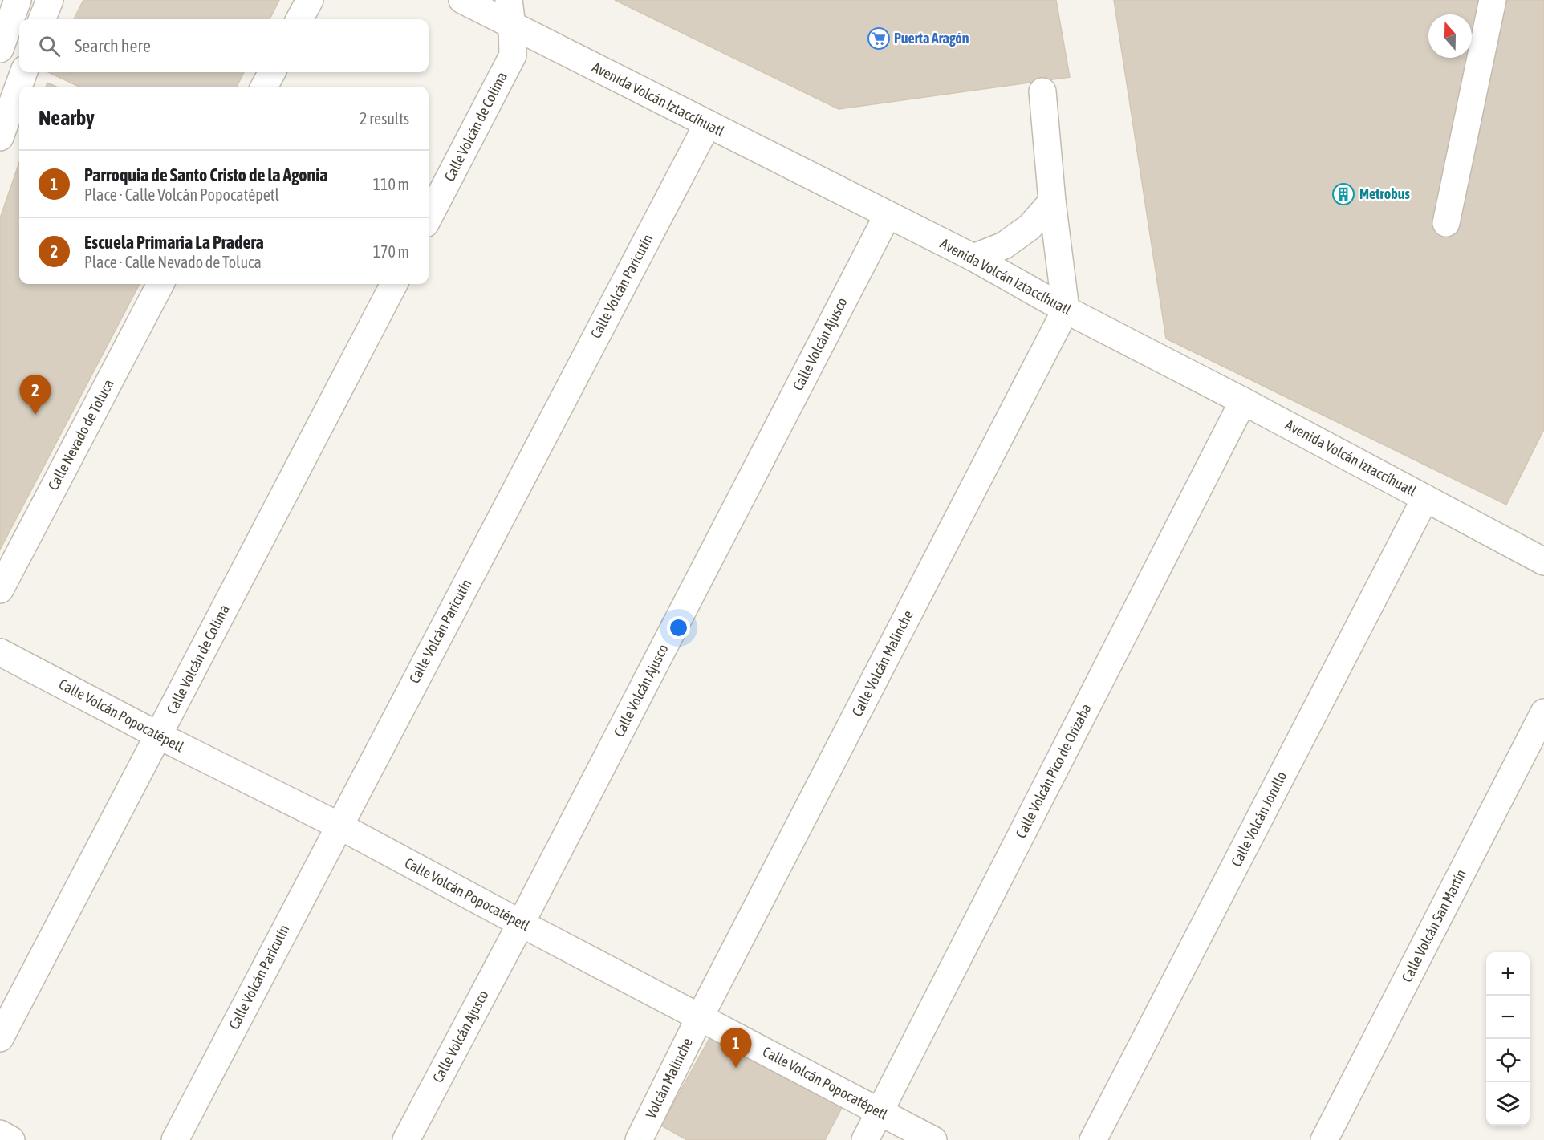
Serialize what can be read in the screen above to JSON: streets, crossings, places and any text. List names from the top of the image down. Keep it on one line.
{"streets":{"street":["Avenida Volcán Iztaccíhuatl","Calle Volcán de Colima","Calle Volcán Paricutín","Calle Volcán Ajusco","Calle Nevado de Toluca","Calle Volcán Malinche","Calle Volcán Popocatépetl","Calle Volcán Pico de Orizaba","Calle Volcán Jorullo","Calle Volcán San Martín","Volcán Malinche"]},"crossings":[["Avenida Volcán Iztaccíhuatl","Calle Volcán de Colima"],["Avenida Volcán Iztaccíhuatl","Calle Volcán Paricutín"],["Avenida Volcán Iztaccíhuatl","Calle Volcán Ajusco"],["Avenida Volcán Iztaccíhuatl","Calle Volcán Malinche"],["Avenida Volcán Iztaccíhuatl","Calle Volcán Pico de Orizaba"],["Avenida Volcán Iztaccíhuatl","Calle Volcán Jorullo"],["Calle Volcán de Colima","Calle Volcán Popocatépetl"],["Calle Volcán Paricutín","Calle Volcán Popocatépetl"],["Calle Volcán Ajusco","Calle Volcán Popocatépetl"],["Calle Volcán Malinche","Calle Volcán Popocatépetl"],["Calle Volcán Malinche","Volcán Malinche"],["Calle Volcán Popocatépetl","Calle Volcán Pico de Orizaba"],["Calle Volcán Popocatépetl","Volcán Malinche"]],"places":{"supermarket":["Puerta Aragón"],"building":["Metrobus"]},"north":"top","page":{"search":"Search here","heading":["Nearby","2 results"],"list":[{"mark":"1","name":"Parroquia de Santo Cristo de la Agonia","note":"Place · Calle Volcán Popocatépetl","value":"110 m"},{"mark":"2","name":"Escuela Primaria La Pradera","note":"Place · Calle Nevado de Toluca","value":"170 m"}],"pins":["2","1"],"map_buttons":["+","−"]}}
